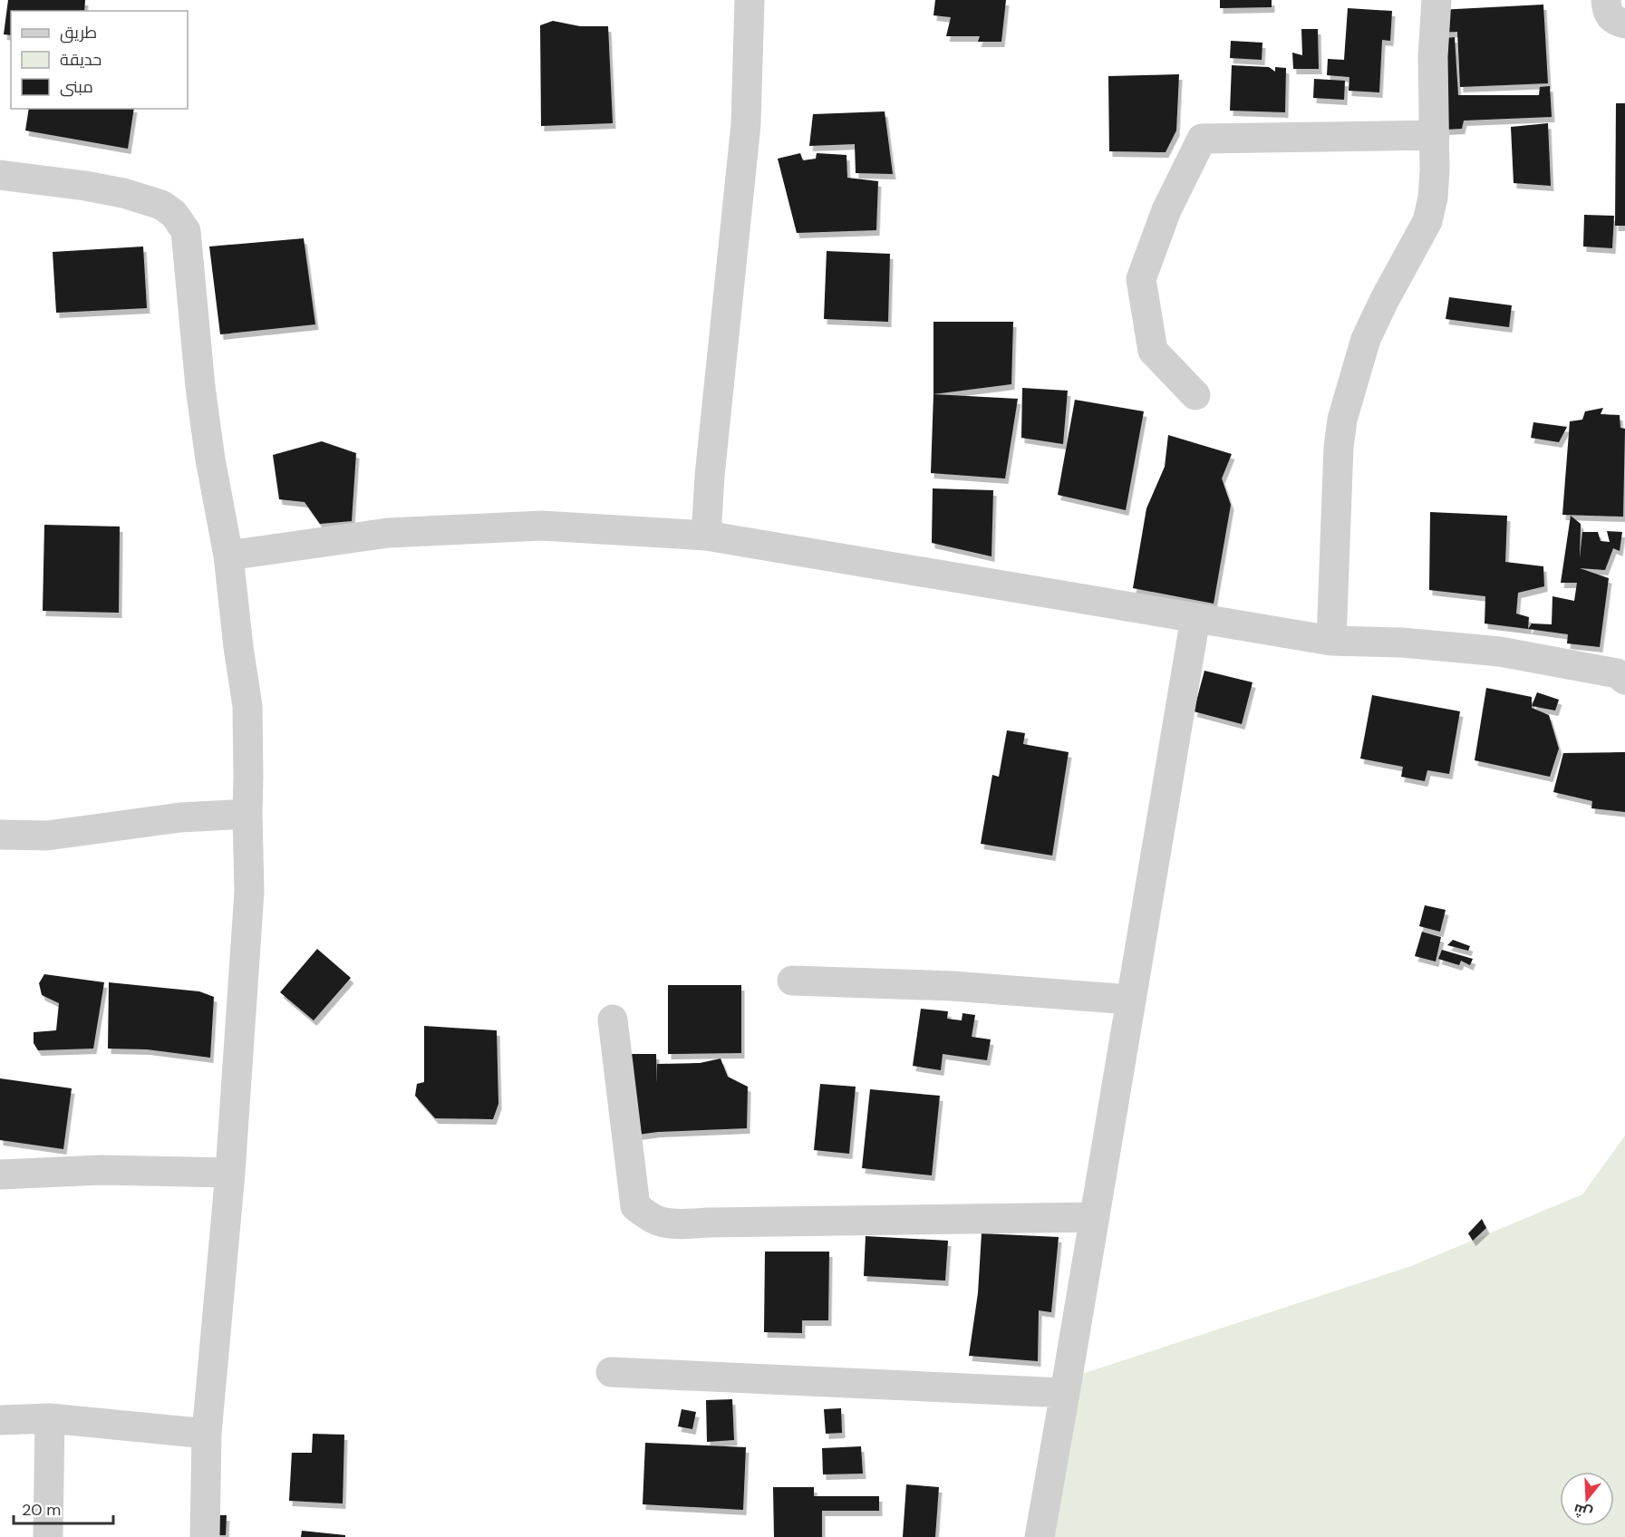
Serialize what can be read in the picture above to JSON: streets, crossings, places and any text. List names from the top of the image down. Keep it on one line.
{"legend":["طريق","حديقة","مبنى"],"scale_bar":"20 m","north":"bottom"}
